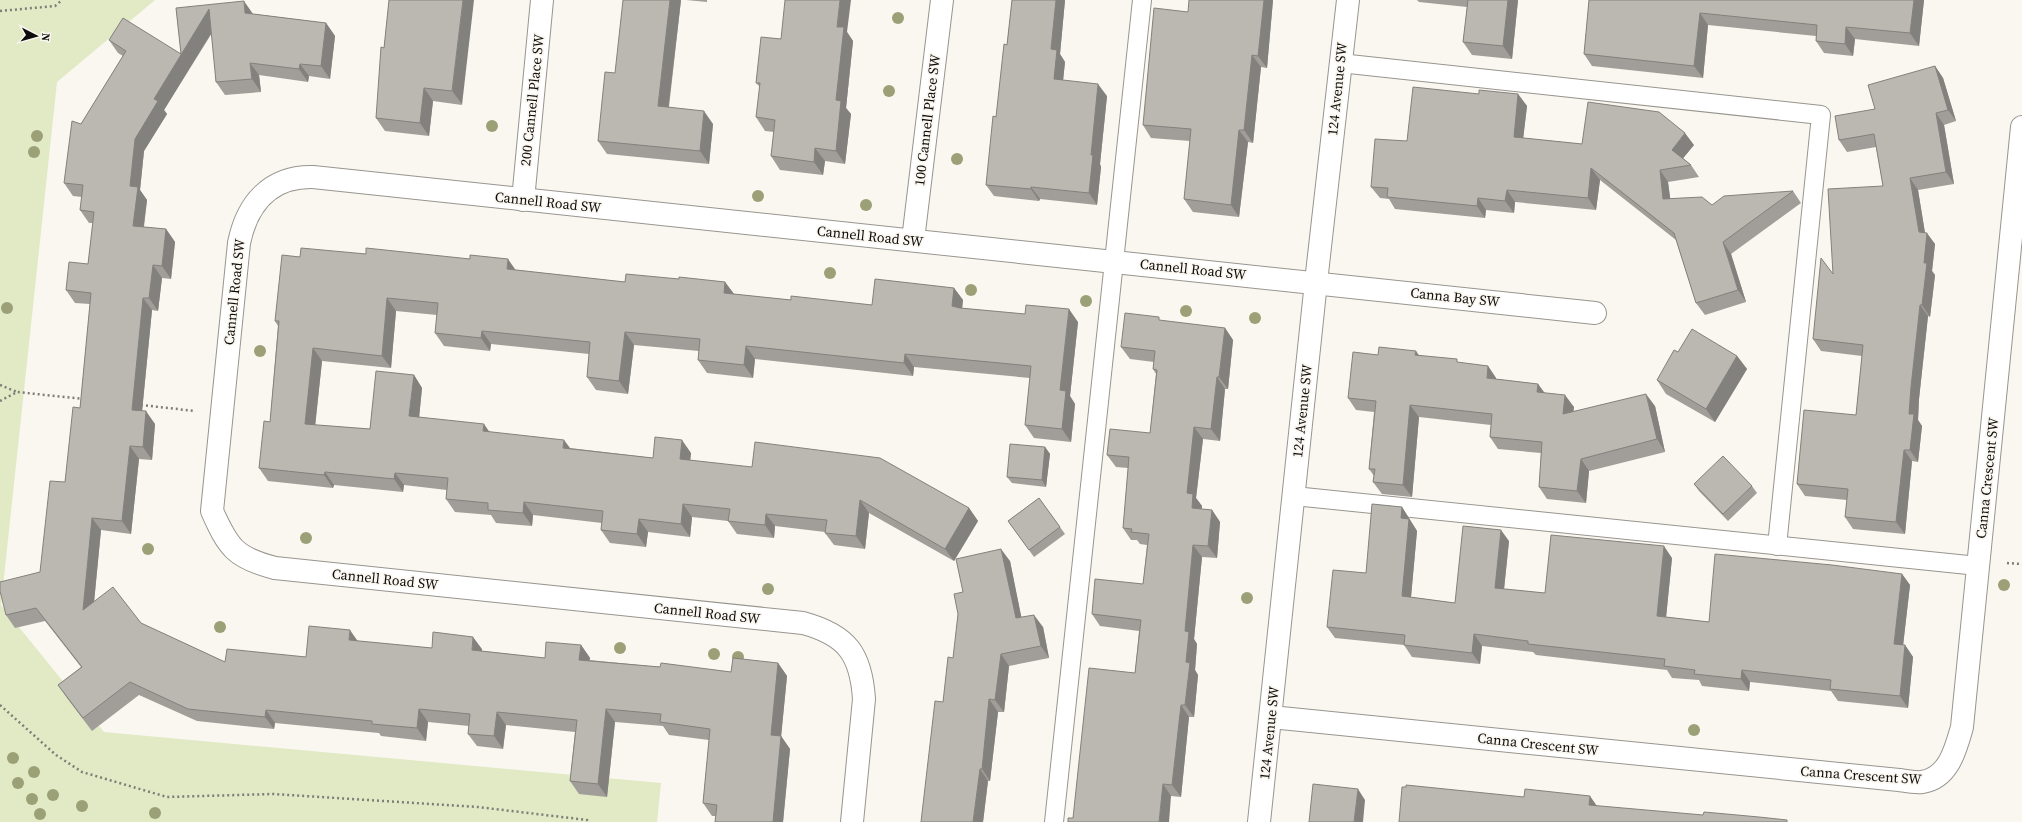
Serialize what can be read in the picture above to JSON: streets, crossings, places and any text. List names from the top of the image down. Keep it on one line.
{"streets":{"street":["124 Avenue SW","200 Cannell Place SW","100 Cannell Place SW","Cannell Road SW","Canna Bay SW","Canna Crescent SW"]},"crossings":[["124 Avenue SW","Cannell Road SW"],["124 Avenue SW","Canna Bay SW"],["124 Avenue SW","Canna Crescent SW"],["200 Cannell Place SW","Cannell Road SW"],["100 Cannell Place SW","Cannell Road SW"],["Cannell Road SW","Canna Bay SW"]],"north":"right"}
